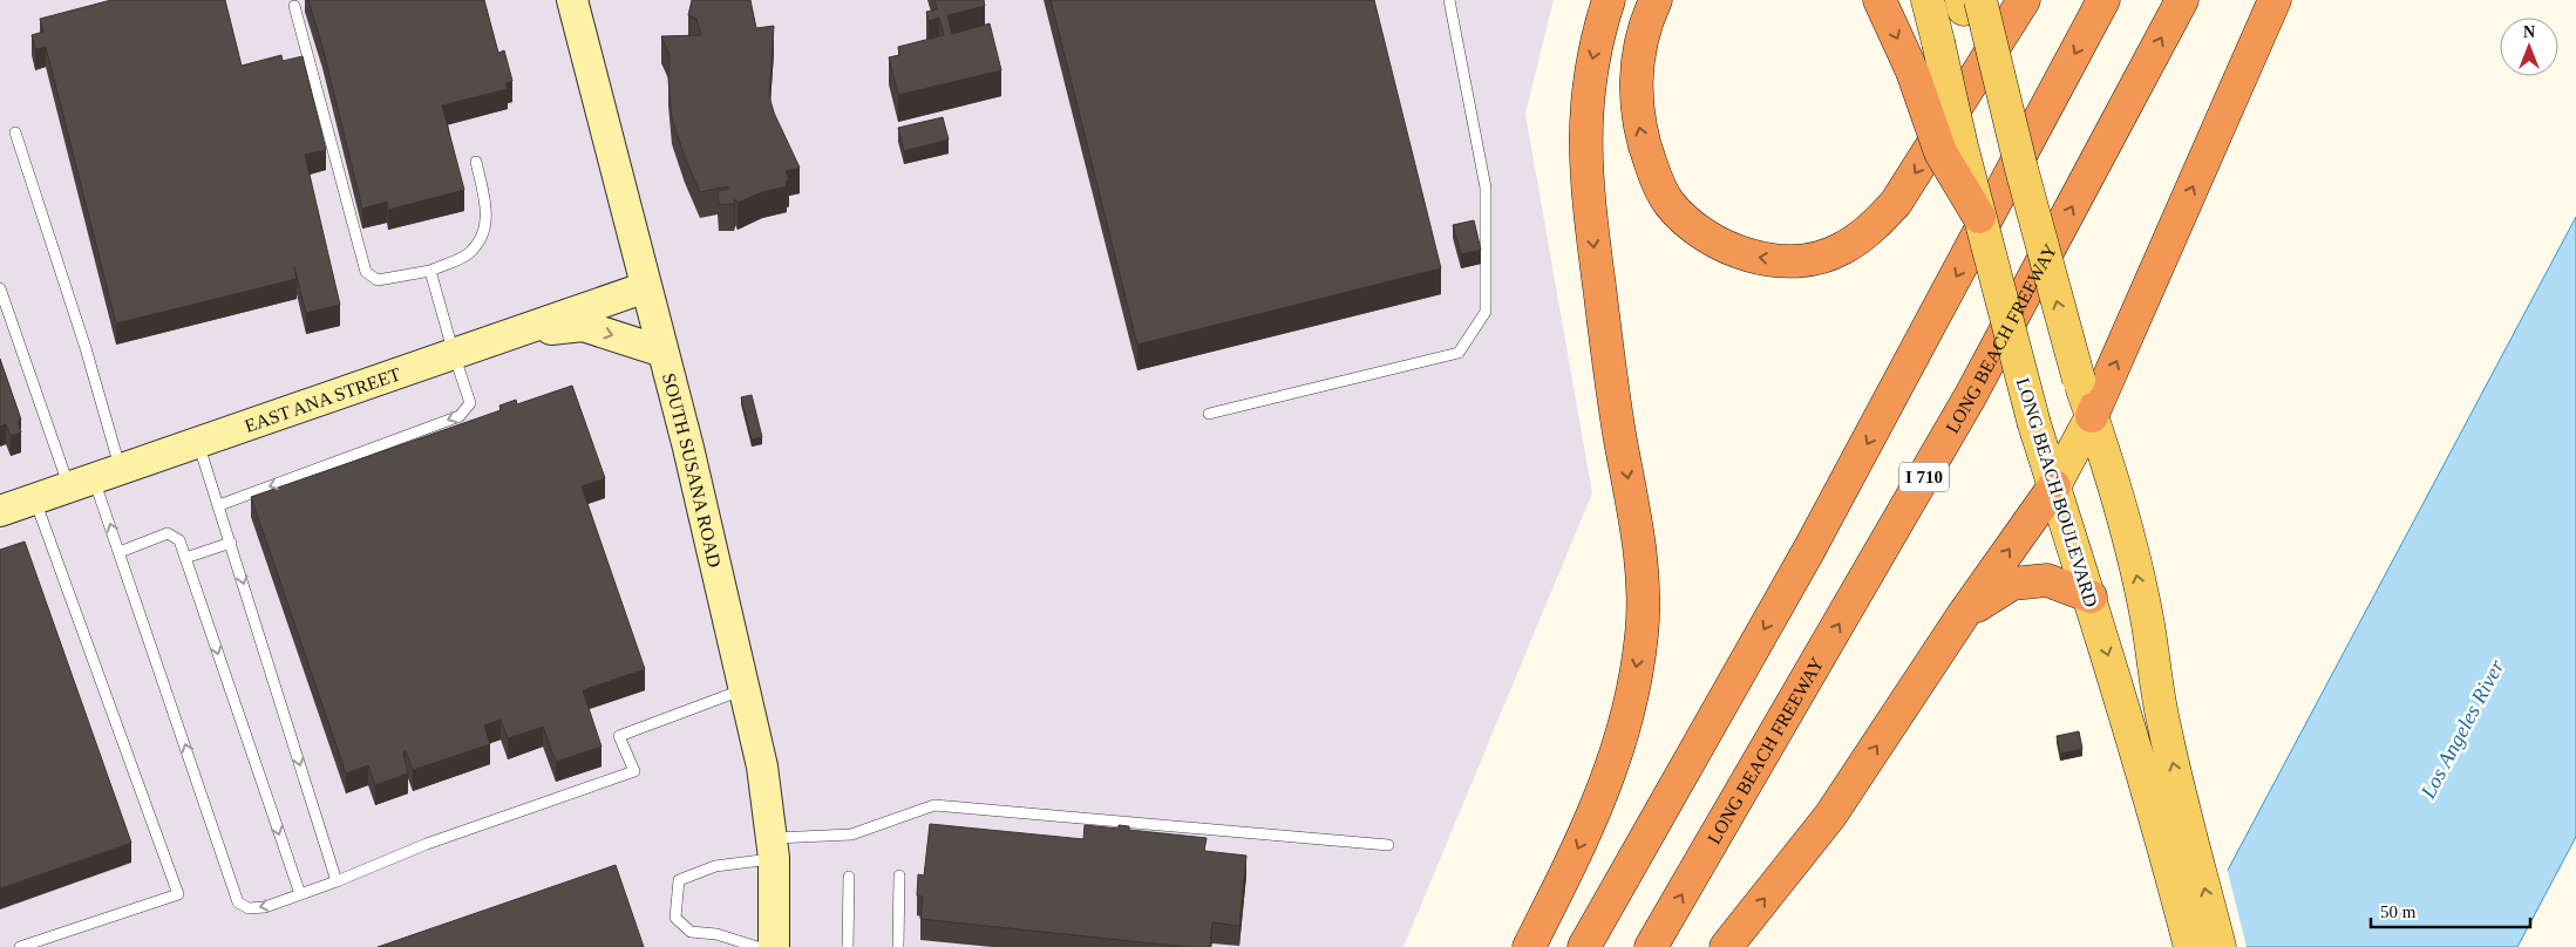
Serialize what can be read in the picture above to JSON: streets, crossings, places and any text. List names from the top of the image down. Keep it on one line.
{"streets":{"highway":["LONG BEACH FREEWAY","I 710"],"main road":["LONG BEACH BOULEVARD"],"street":["EAST ANA STREET","SOUTH SUSANA ROAD"]},"crossings":[["EAST ANA STREET","SOUTH SUSANA ROAD"]],"water":["Los Angeles River"],"scale_bar":"50 m","north":"top"}
